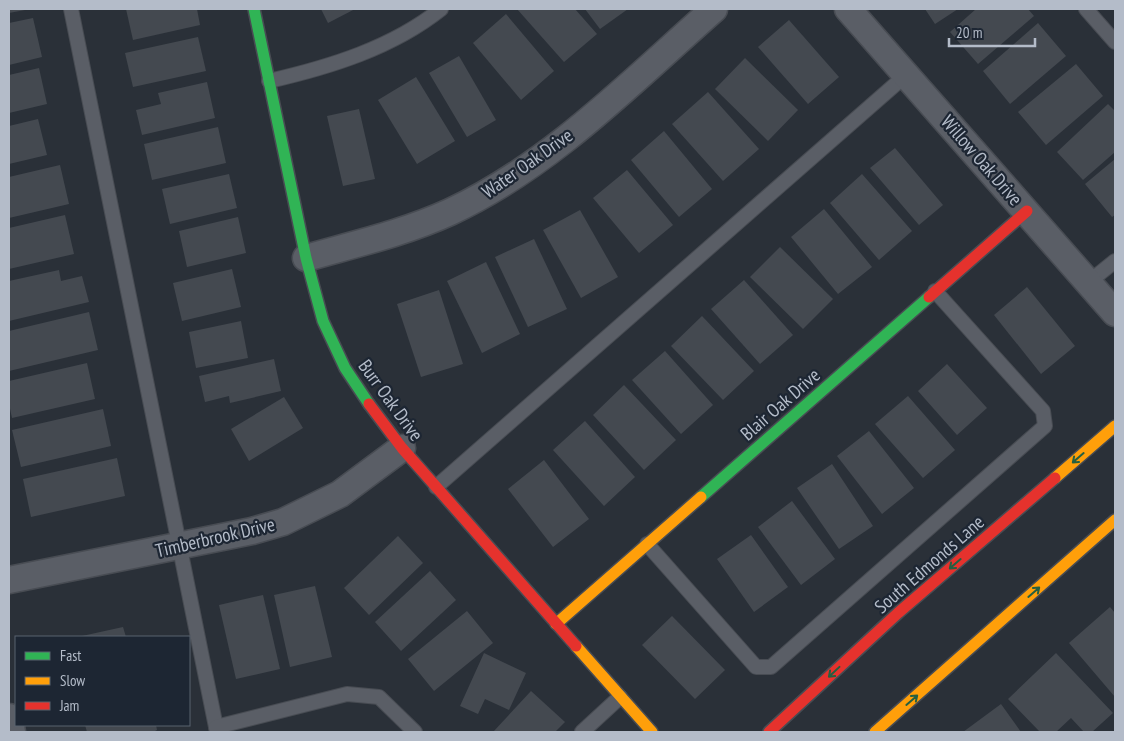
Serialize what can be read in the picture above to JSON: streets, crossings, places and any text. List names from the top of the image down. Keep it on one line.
{"streets":{"street":["Willow Oak Drive","Water Oak Drive","Burr Oak Drive","Blair Oak Drive","Timberbrook Drive","South Edmonds Lane"]},"crossings":[["Willow Oak Drive","Blair Oak Drive"],["Water Oak Drive","Burr Oak Drive"],["Burr Oak Drive","Blair Oak Drive"],["Burr Oak Drive","Timberbrook Drive"]],"legend":["Fast","Slow","Jam"],"scale_bar":"20 m"}
